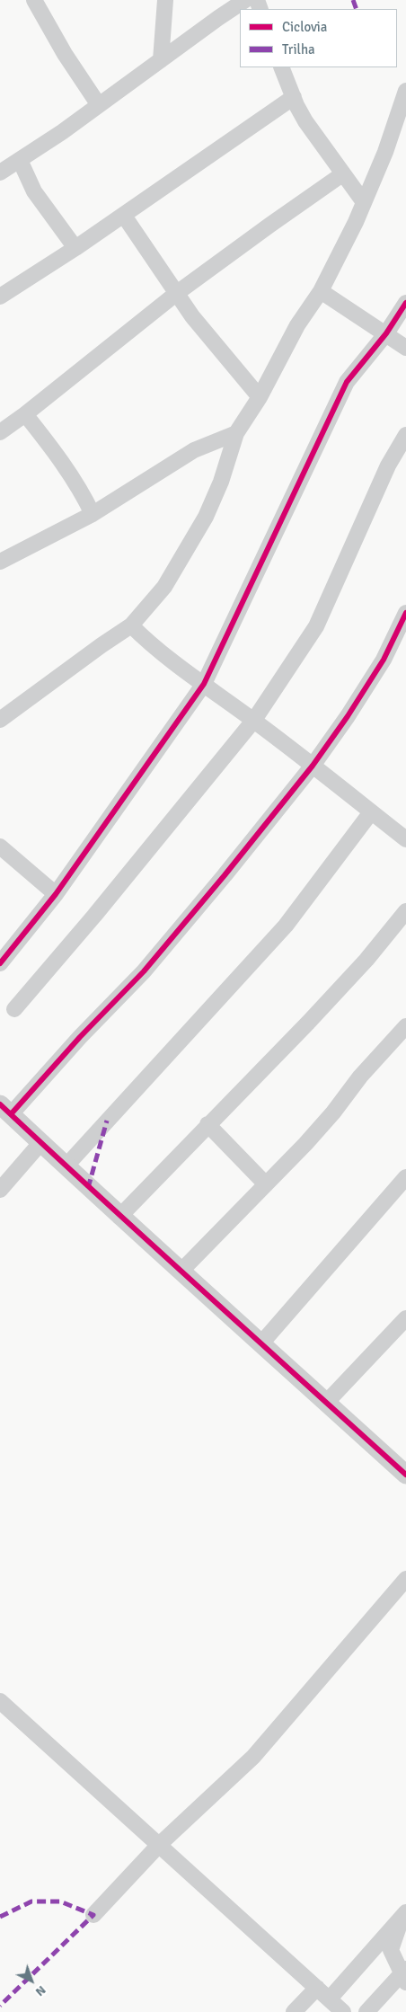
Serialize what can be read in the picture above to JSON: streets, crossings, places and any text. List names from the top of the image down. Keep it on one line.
{"legend":["Ciclovia","Trilha"],"north":"bottom right"}
